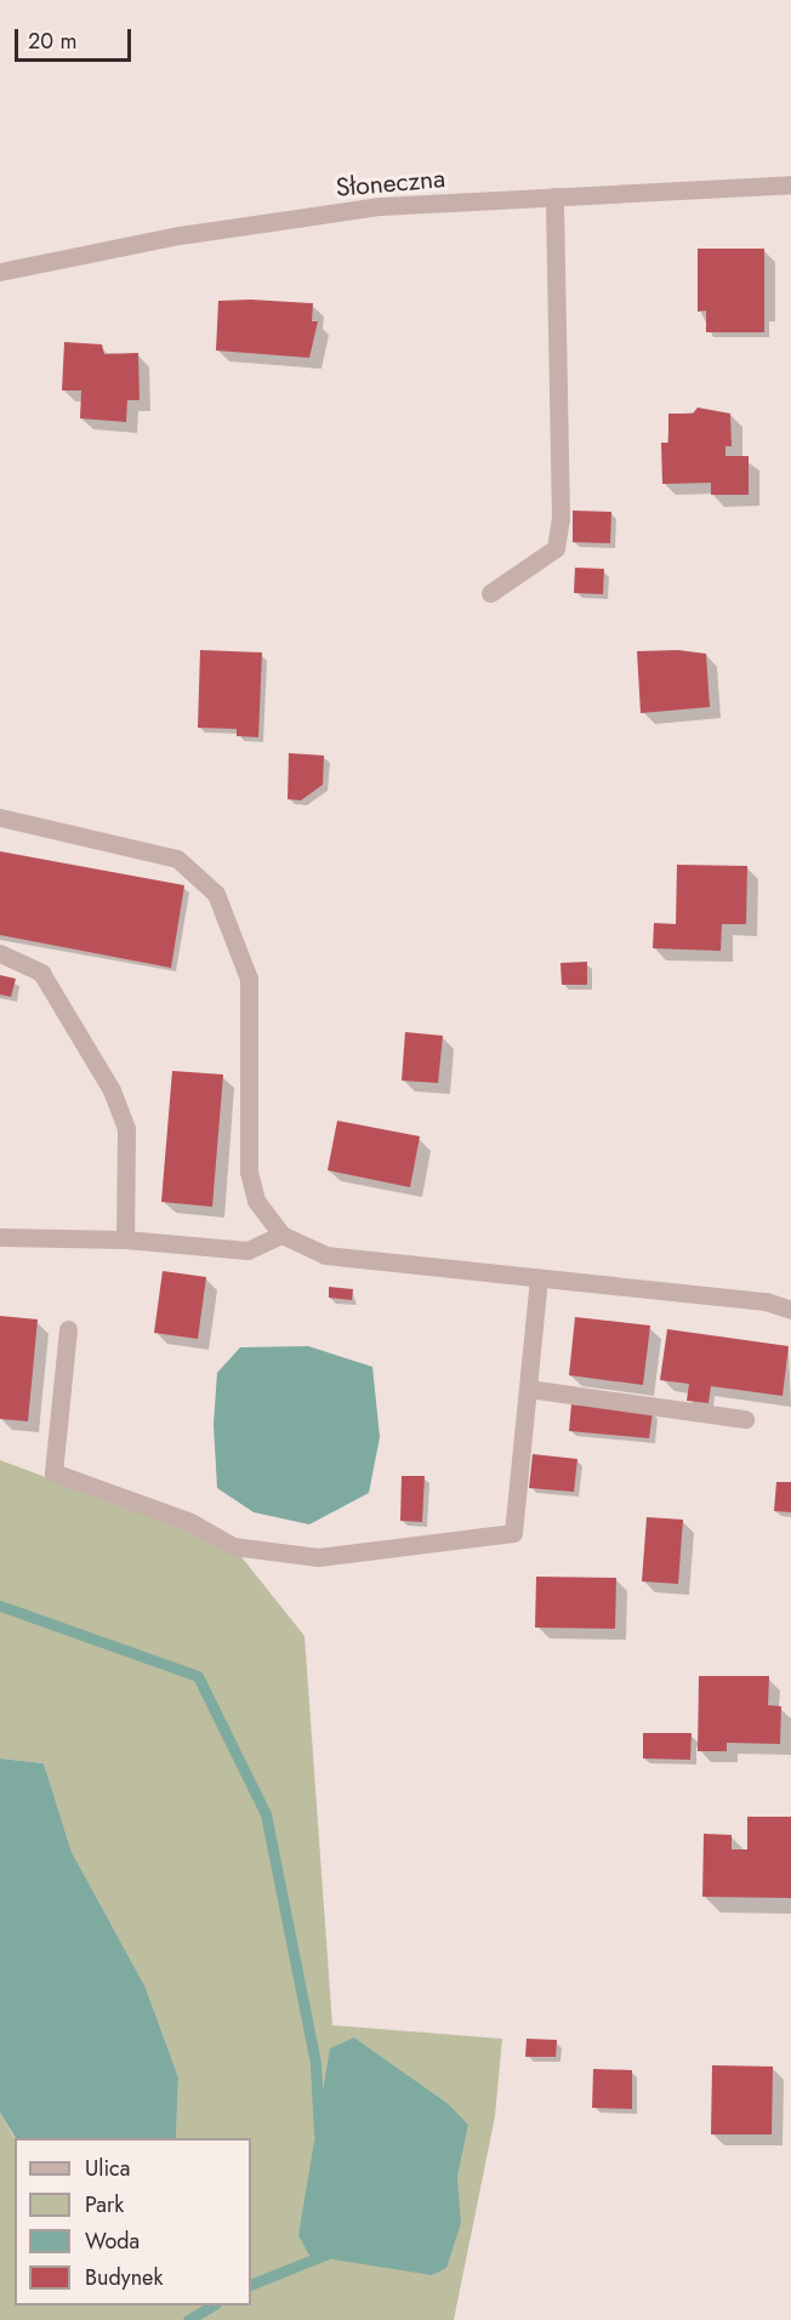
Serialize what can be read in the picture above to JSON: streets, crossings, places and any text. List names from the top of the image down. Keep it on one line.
{"streets":{"street":["Słoneczna"]},"legend":["Ulica","Park","Woda","Budynek"],"scale_bar":"20 m"}
